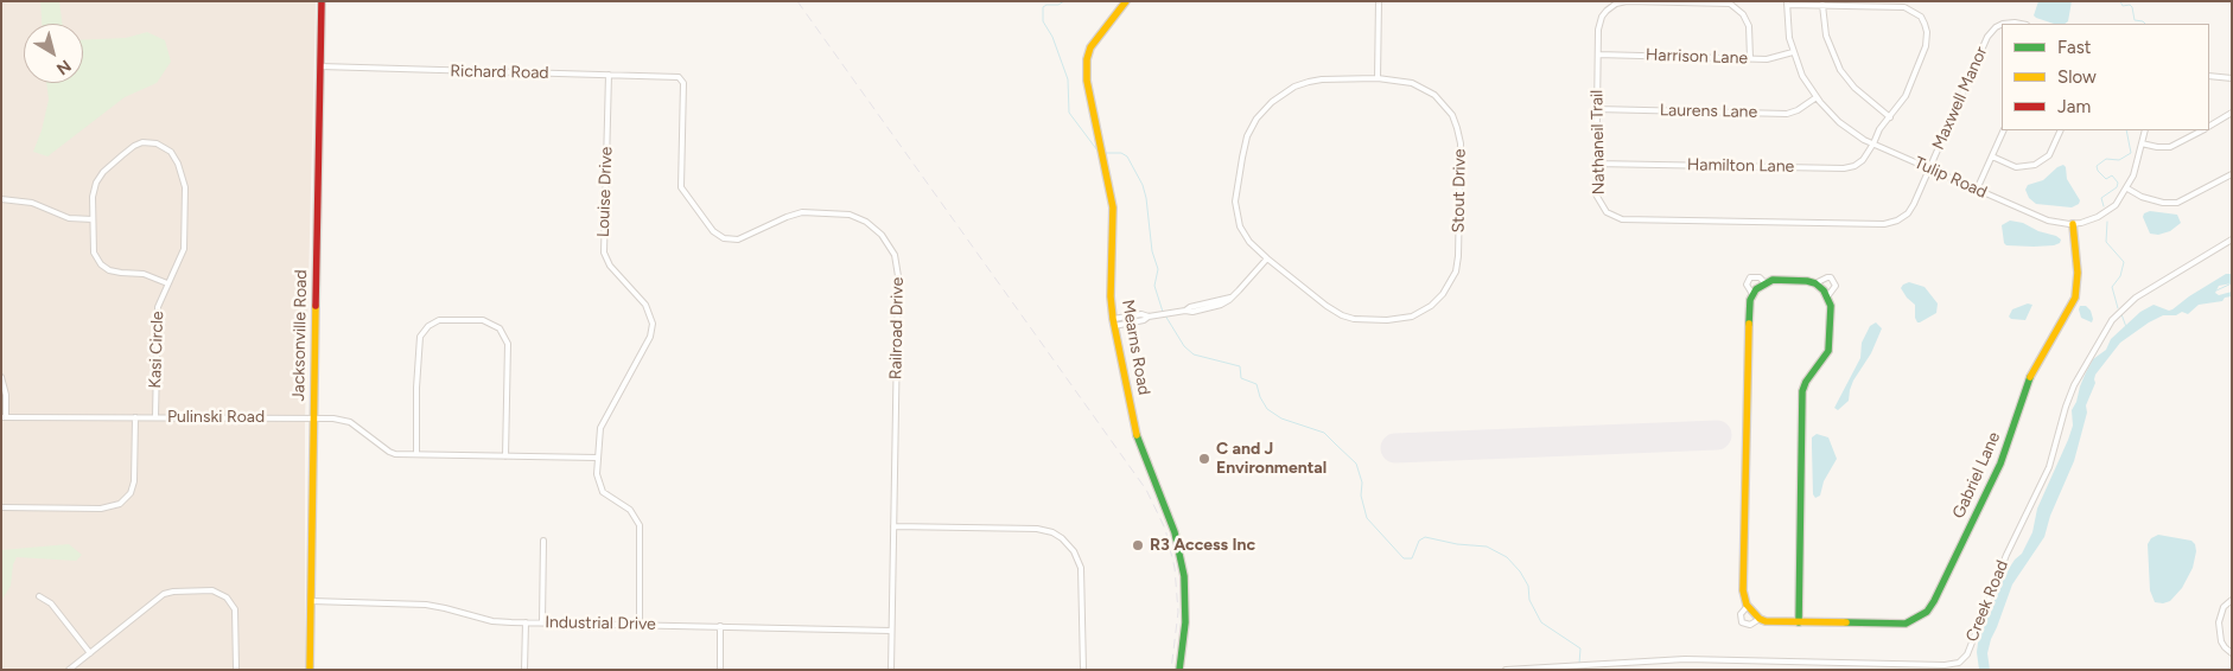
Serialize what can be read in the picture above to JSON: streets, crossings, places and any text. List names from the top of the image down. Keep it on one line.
{"streets":{"street":["Harrison Lane","Richard Road","Maxwell Manor","Laurens Lane","Nathaneil Trail","Hamilton Lane","Tulip Road","Stout Drive","Louise Drive","Railroad Drive","Jacksonville Road","Mearns Road","Kasi Circle","Pulinski Road","Gabriel Lane","Creek Road","Industrial Drive"]},"crossings":[["Harrison Lane","Nathaneil Trail"],["Harrison Lane","Tulip Road"],["Richard Road","Louise Drive"],["Richard Road","Railroad Drive"],["Richard Road","Jacksonville Road"],["Maxwell Manor","Nathaneil Trail"],["Maxwell Manor","Tulip Road"],["Laurens Lane","Nathaneil Trail"],["Laurens Lane","Tulip Road"],["Nathaneil Trail","Hamilton Lane"],["Nathaneil Trail","Tulip Road"],["Hamilton Lane","Tulip Road"],["Tulip Road","Gabriel Lane"],["Louise Drive","Pulinski Road"],["Railroad Drive","Industrial Drive"],["Jacksonville Road","Pulinski Road"],["Jacksonville Road","Industrial Drive"],["Kasi Circle","Pulinski Road"]],"places":["C and J Environmental","R3 Access Inc"],"legend":["Fast","Slow","Jam"],"north":"bottom right"}
